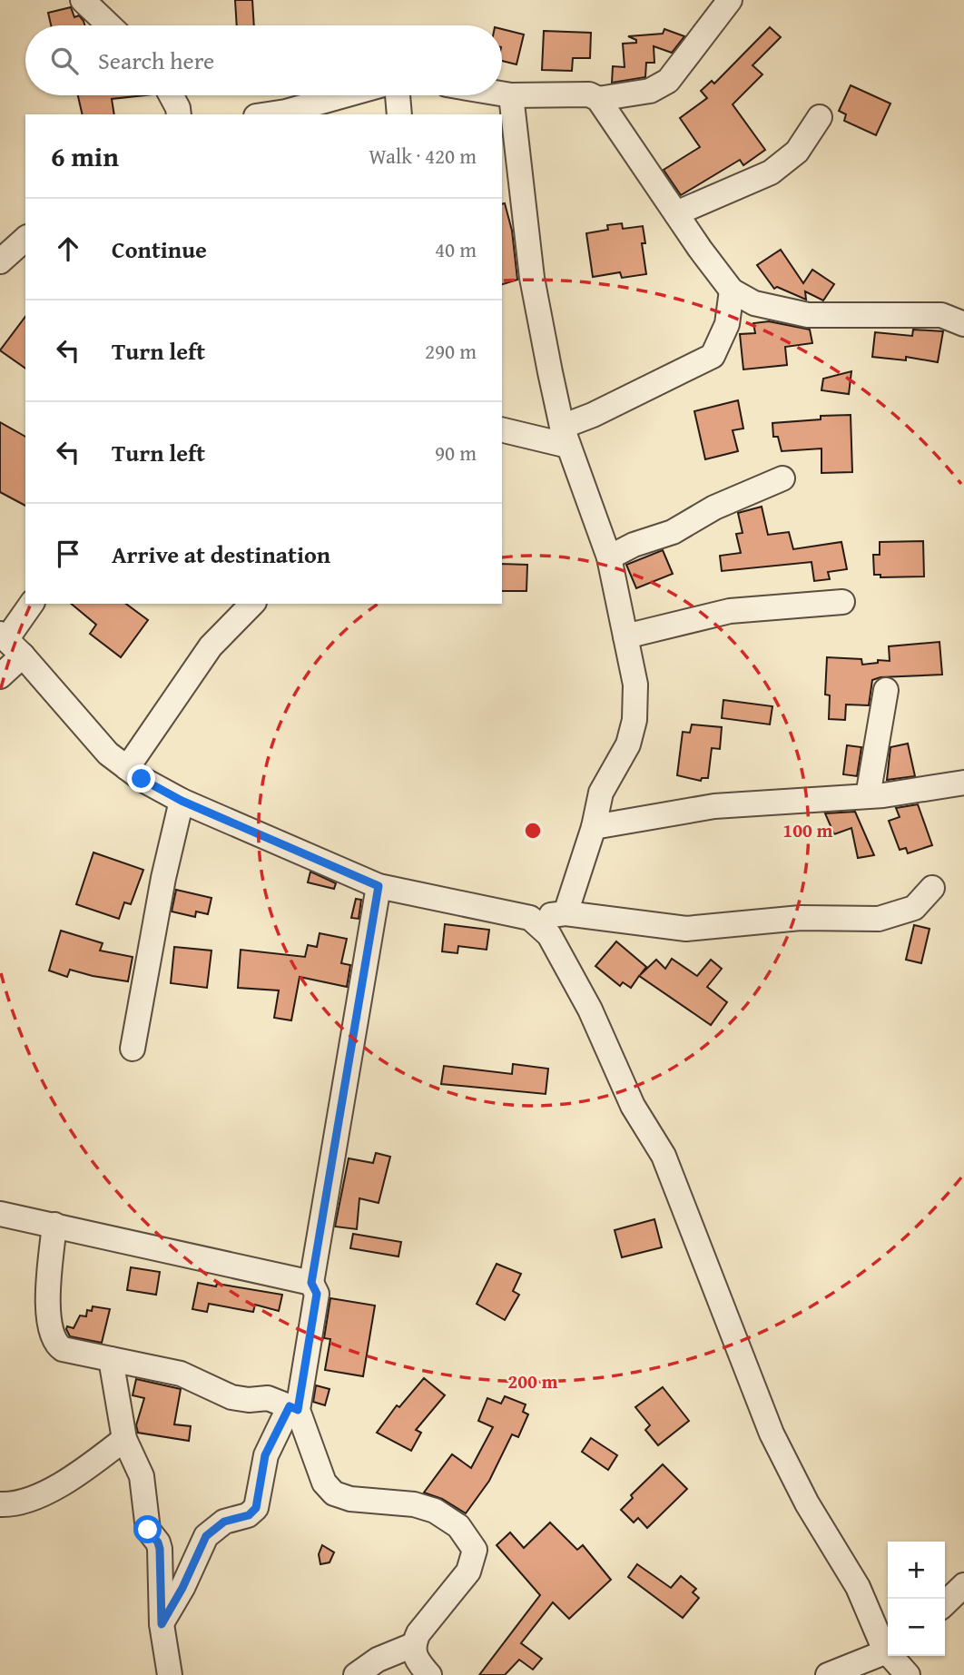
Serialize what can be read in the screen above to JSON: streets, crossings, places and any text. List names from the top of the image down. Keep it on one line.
{"page":{"search":"Search here","heading":["6 min","Walk · 420 m"],"list":[["Continue","40 m"],["Turn left","290 m"],["Turn left","90 m"],"Arrive at destination"],"map_buttons":["+","−"]},"rings":["100 m","200 m"]}
